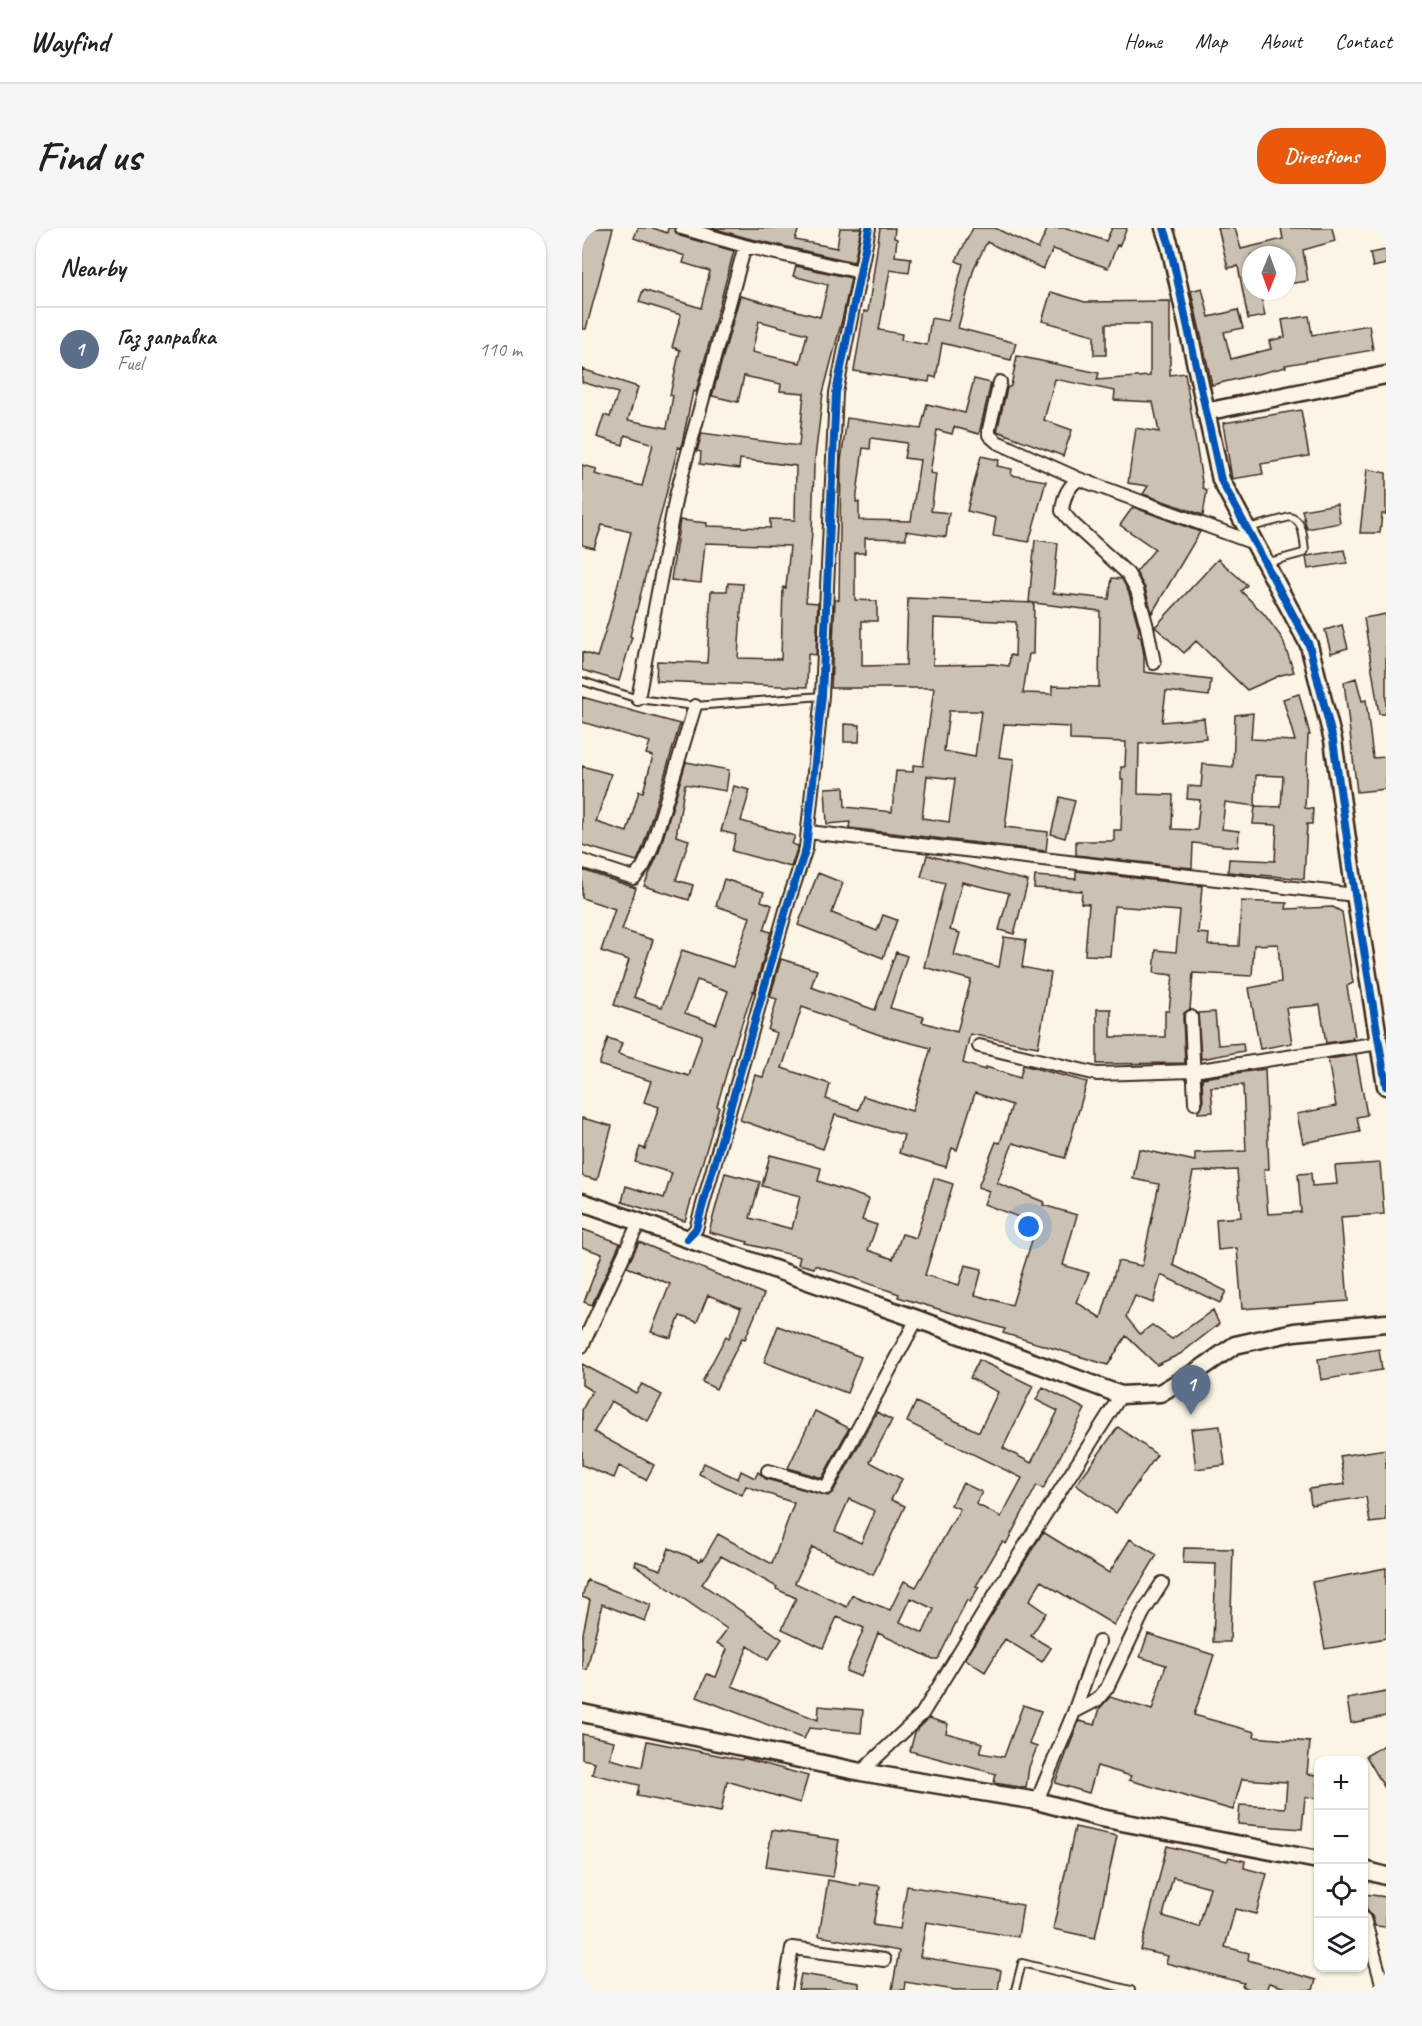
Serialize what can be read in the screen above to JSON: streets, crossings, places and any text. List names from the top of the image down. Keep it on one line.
{"north":"bottom","page":{"header":"Wayfind","nav":["Home","Map","About","Contact"],"buttons":"Directions","title":"Find us","heading":"Nearby","list":[{"mark":"1","name":"Газ заправка","note":"Fuel","value":"110 m"}],"pins":"1","map_buttons":["+","−"]}}
